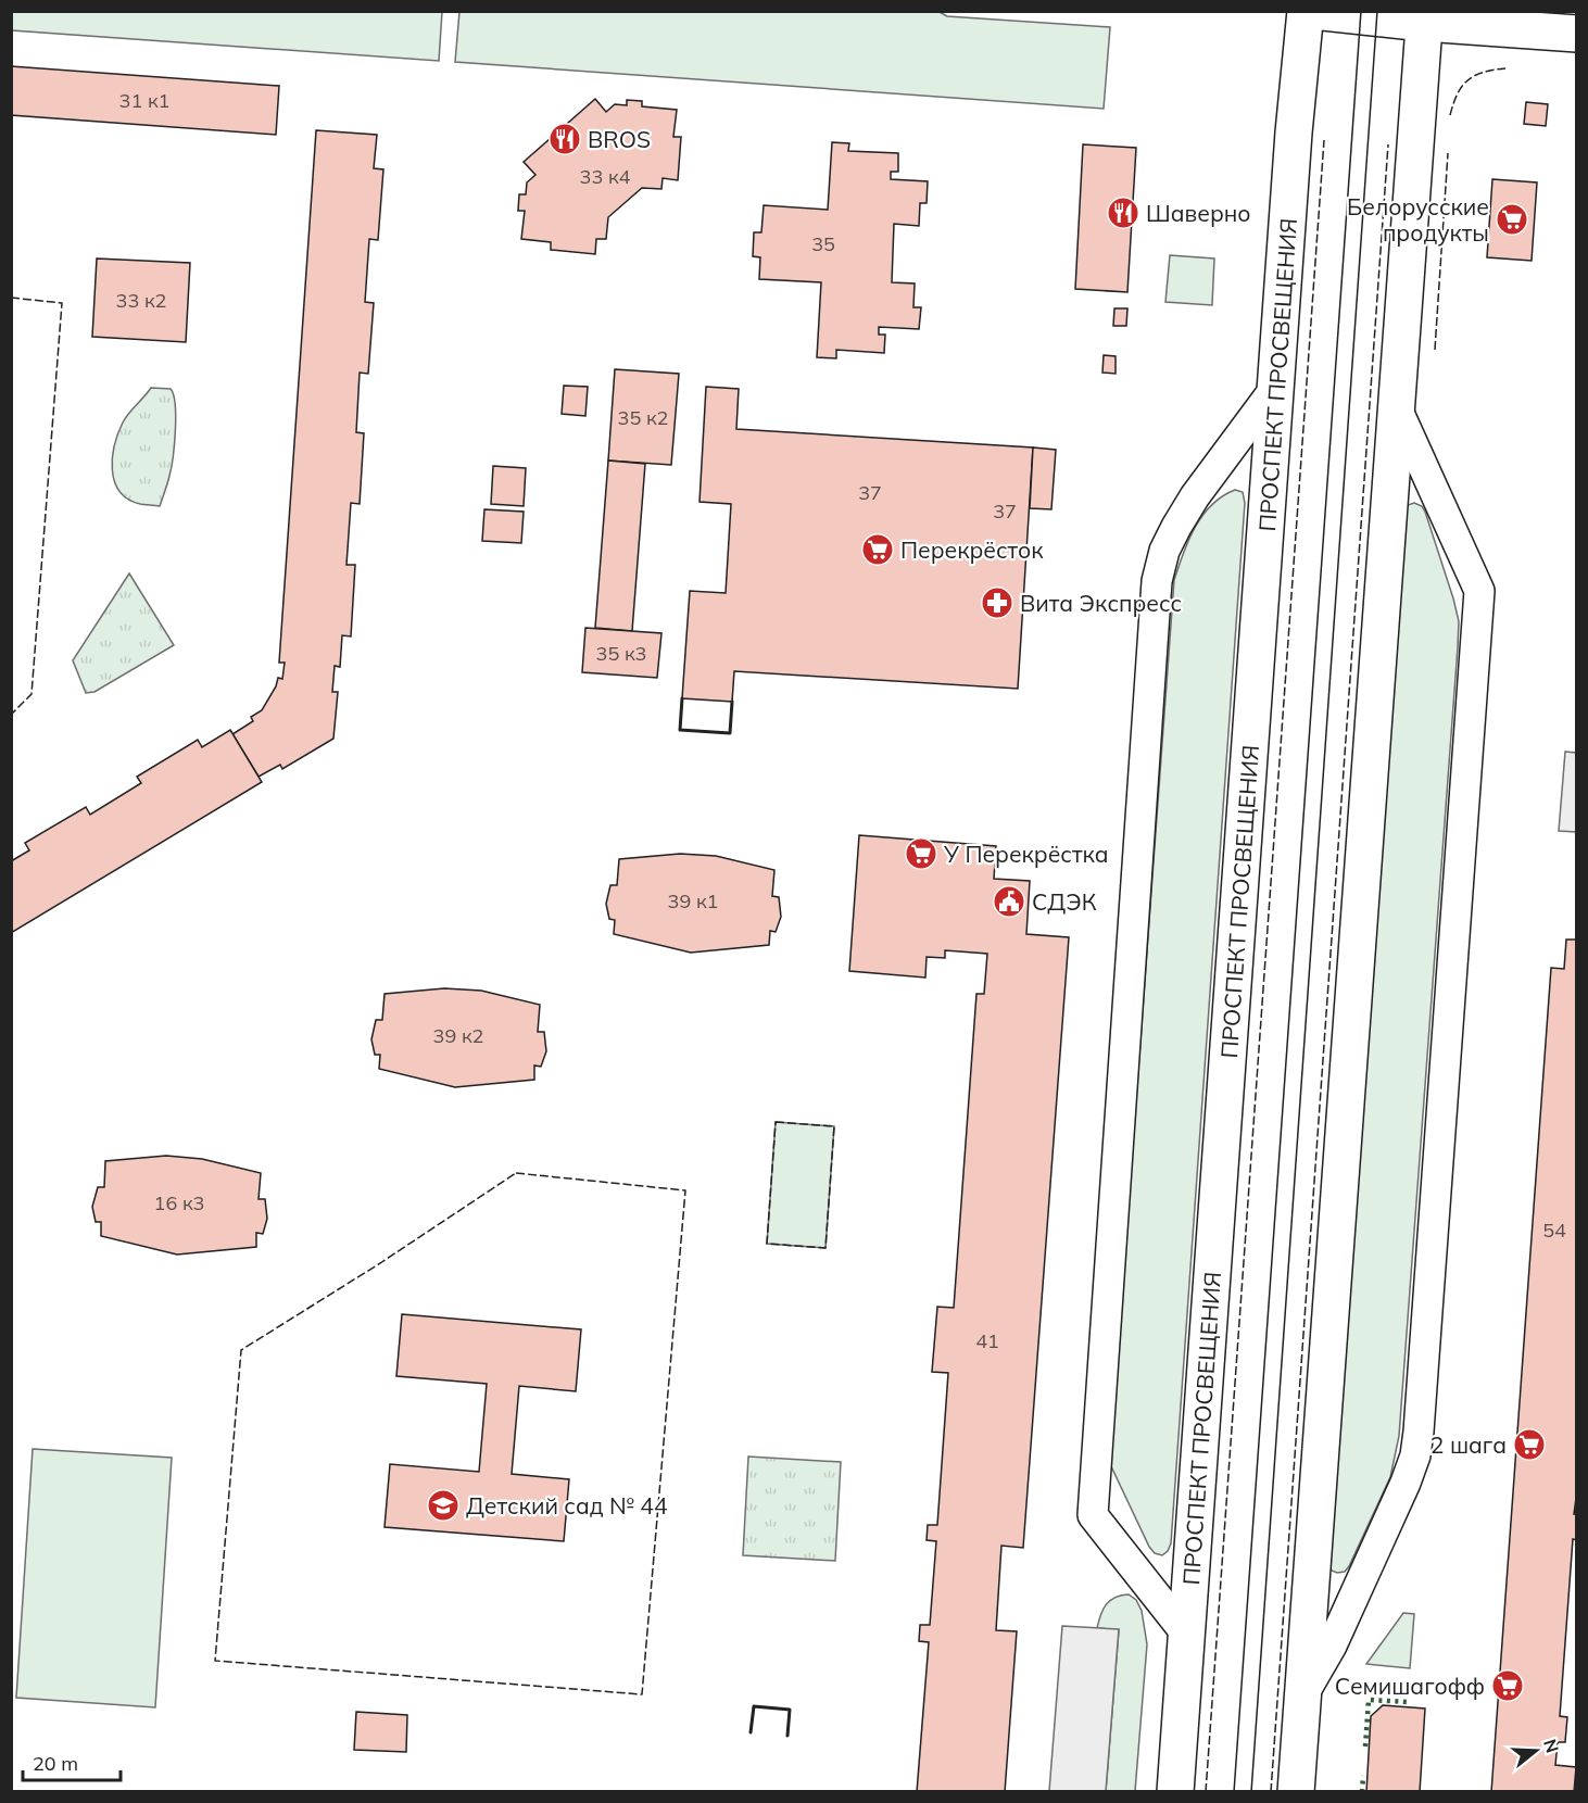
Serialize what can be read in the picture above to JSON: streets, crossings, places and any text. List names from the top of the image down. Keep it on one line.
{"streets":{"main road":["ПРОСПЕКТ ПРОСВЕЩЕНИЯ"]},"places":{"restaurant":["BROS","Шаверно"],"supermarket":["Белорусские продукты","Перекрёсток","У Перекрёстка","2 шага","Семишагофф"],"pharmacy":["Вита Экспресс"],"public building":["СДЭК"],"school or university":["Детский сад № 44"]},"house_numbers":["31 к1","33 к4","35","33 к2","35 к2","37","37","35 к3","39 к1","39 к2","16 к3","54","41"],"scale_bar":"20 m","north":"right"}
